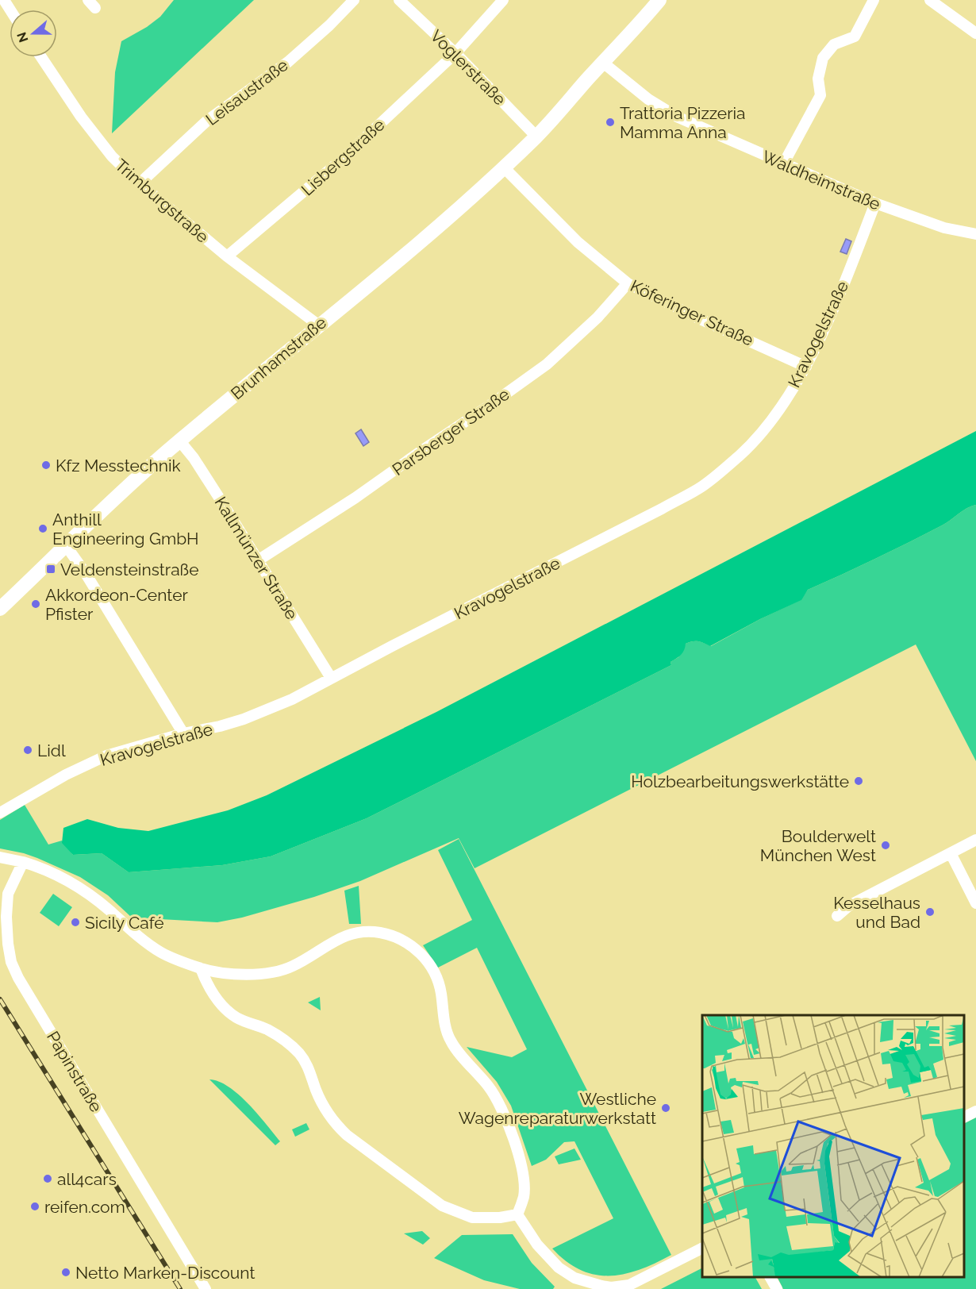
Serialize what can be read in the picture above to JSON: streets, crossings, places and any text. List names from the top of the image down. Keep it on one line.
{"streets":{"street":["Voglerstraße","Leisaustraße","Lisbergstraße","Waldheimstraße","Trimburgstraße","Köferinger Straße","Kravogelstraße","Brunhamstraße","Parsberger Straße","Kallmünzer Straße","Papinstraße"]},"crossings":[["Voglerstraße","Lisbergstraße"],["Voglerstraße","Brunhamstraße"],["Leisaustraße","Trimburgstraße"],["Lisbergstraße","Trimburgstraße"],["Waldheimstraße","Kravogelstraße"],["Waldheimstraße","Brunhamstraße"],["Trimburgstraße","Brunhamstraße"],["Köferinger Straße","Kravogelstraße"],["Köferinger Straße","Brunhamstraße"],["Köferinger Straße","Parsberger Straße"],["Kravogelstraße","Kallmünzer Straße"],["Brunhamstraße","Kallmünzer Straße"],["Parsberger Straße","Kallmünzer Straße"]],"places":{"other":["Trattoria Pizzeria Mamma Anna","Kfz Messtechnik","Anthill Engineering GmbH","Akkordeon-Center Pfister","Lidl","Holzbearbeitungswerkstätte","Boulderwelt München West","Kesselhaus und Bad","Sicily Café","Westliche Wagenreparaturwerkstatt","all4cars","reifen.com","Netto Marken-Discount"],"transit":["Veldensteinstraße"]},"north":"left"}
